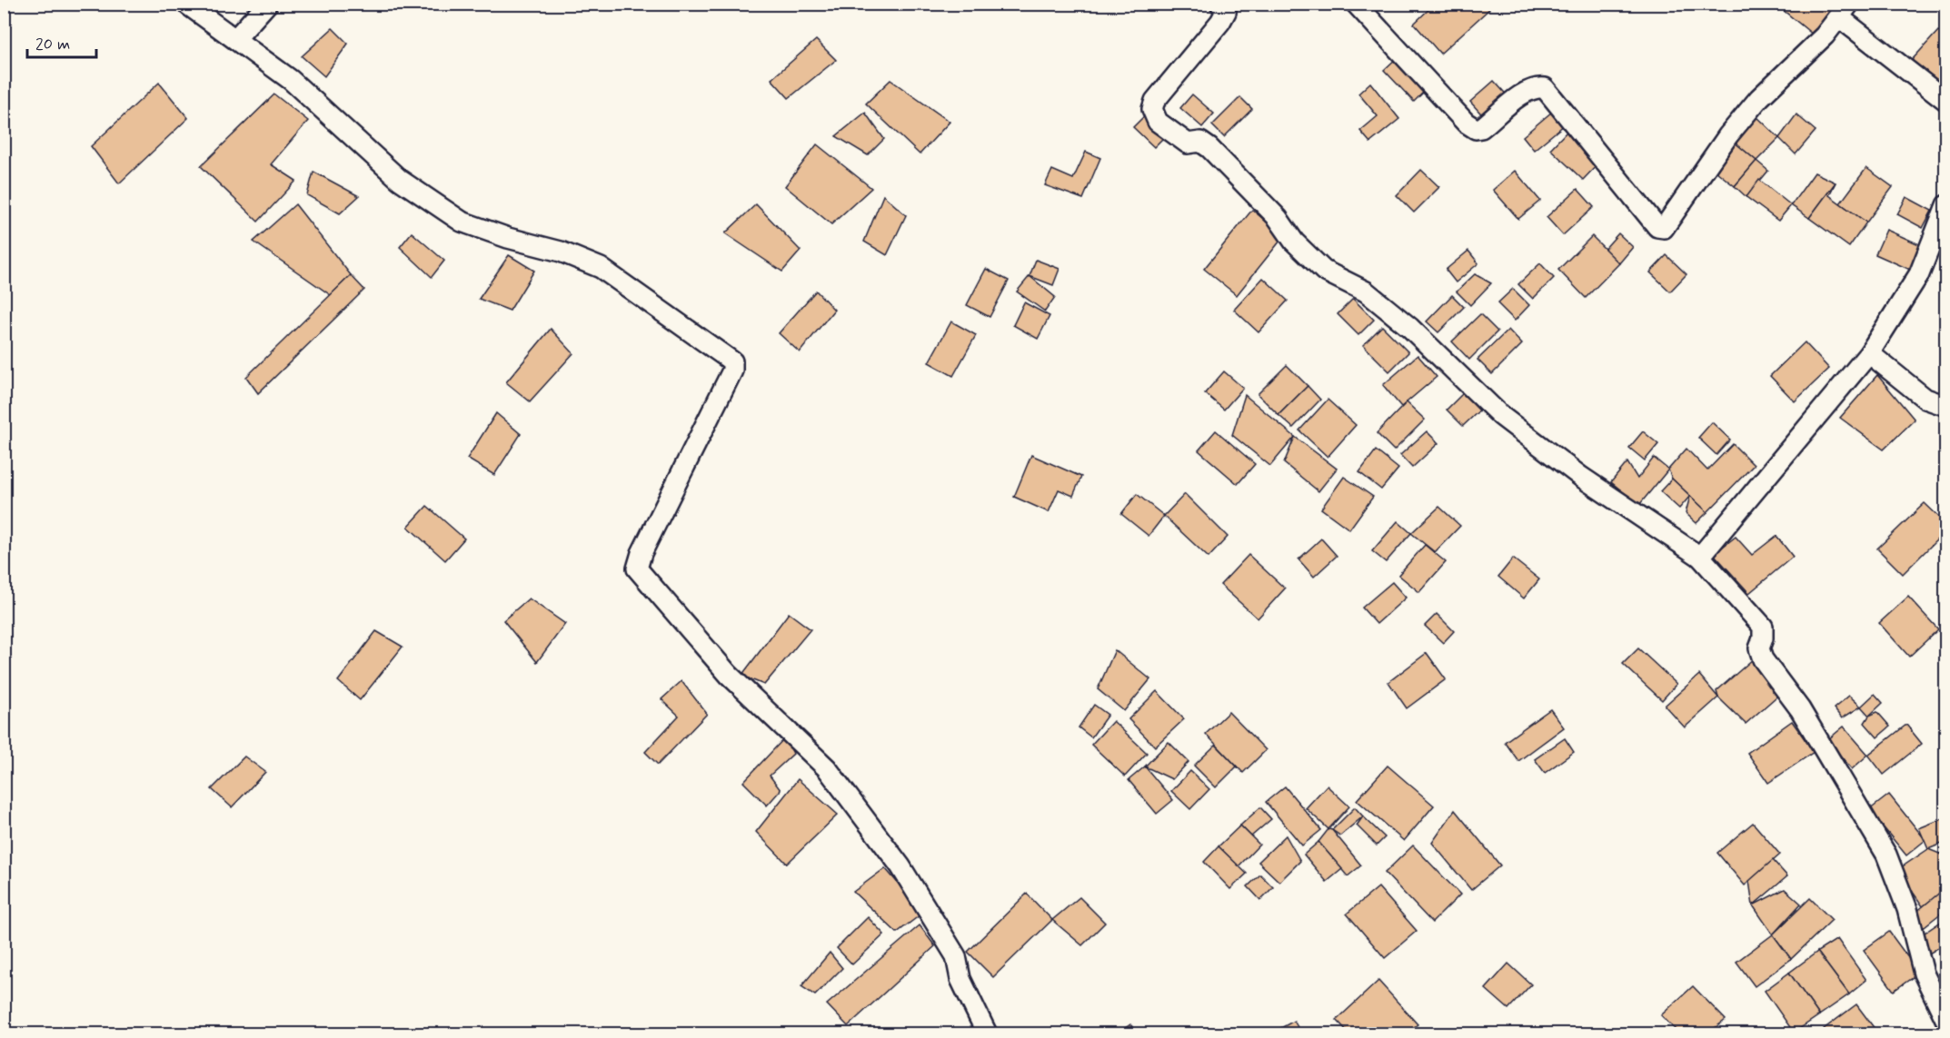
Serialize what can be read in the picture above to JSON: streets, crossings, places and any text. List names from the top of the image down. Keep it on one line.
{"scale_bar":"20 m"}
